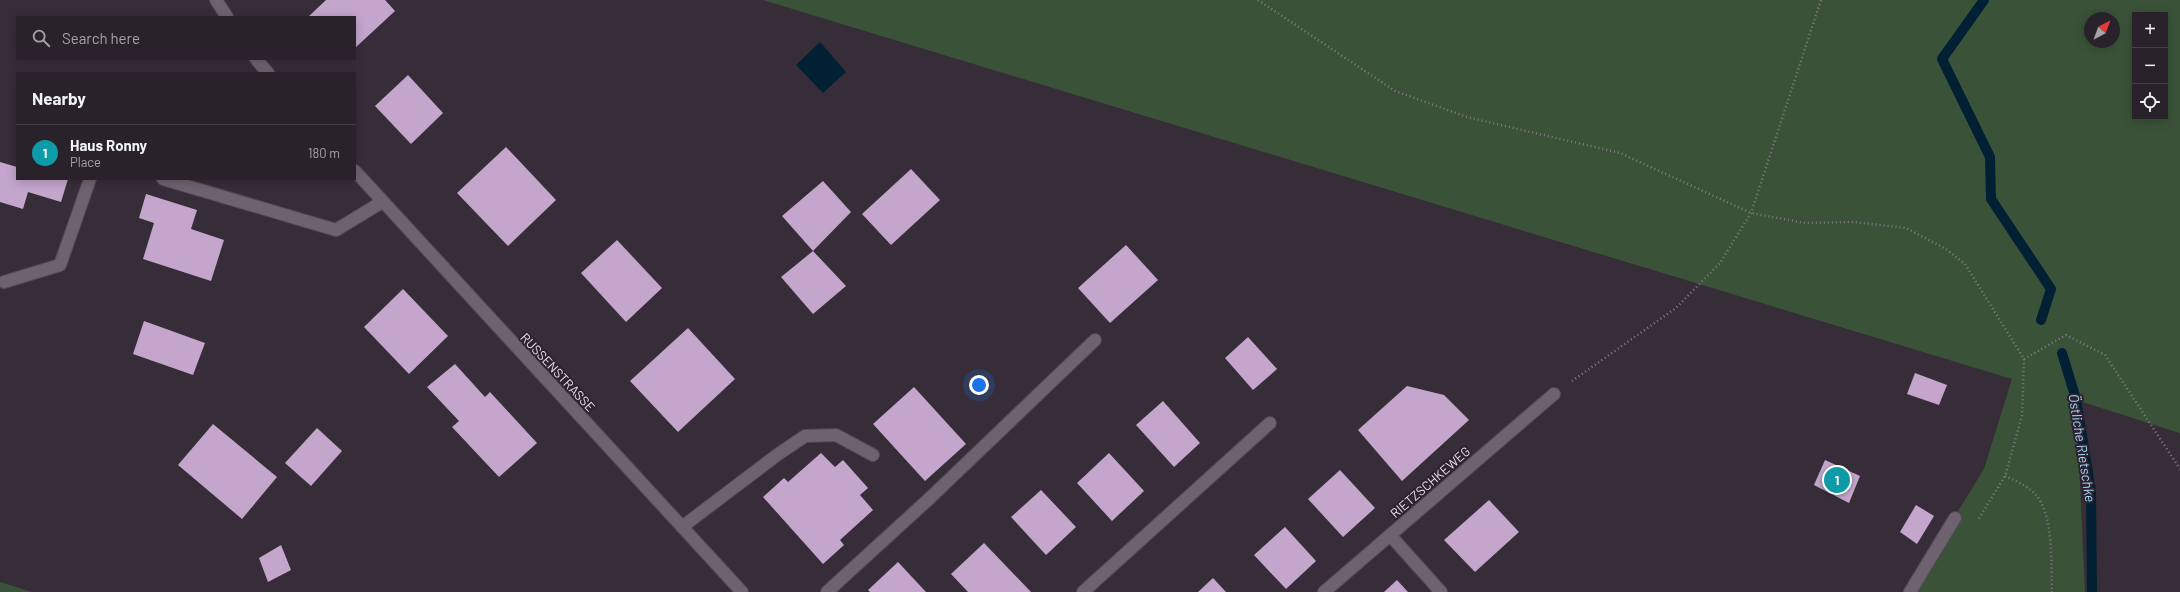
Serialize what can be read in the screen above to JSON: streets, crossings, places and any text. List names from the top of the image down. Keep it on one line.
{"streets":{"street":["RUSSENSTRASSE","RIETZSCHKEWEG"]},"water":["Östliche Rietschke"],"north":"top right","page":{"map_buttons":["+","−"],"search":"Search here","heading":"Nearby","list":[{"mark":"1","name":"Haus Ronny","note":"Place","value":"180 m"}],"pins":"1"}}
